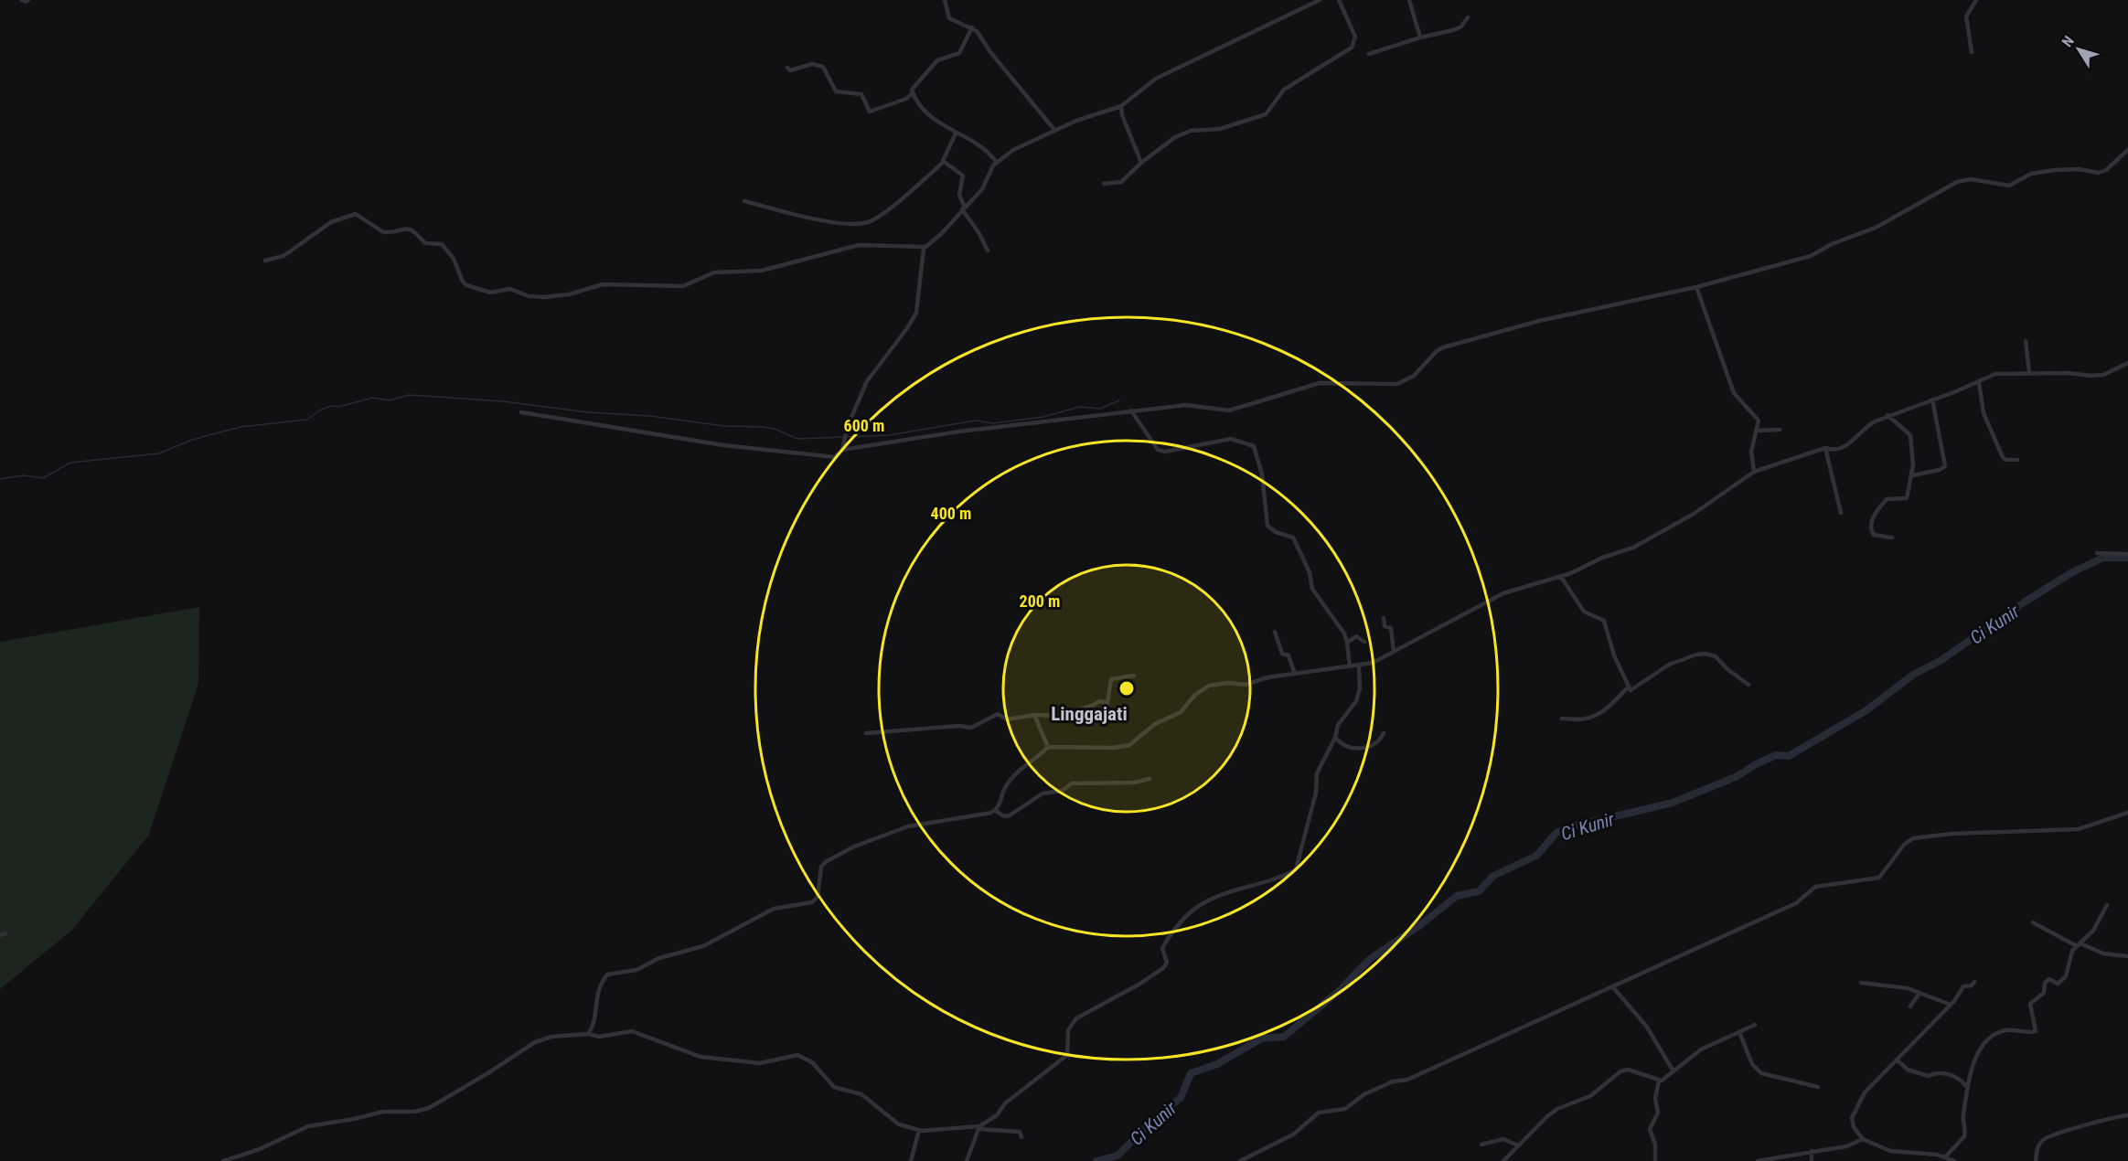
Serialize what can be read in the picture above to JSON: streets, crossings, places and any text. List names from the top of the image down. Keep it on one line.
{"districts":["Linggajati"],"water":["Ci Kunir"],"north":"top left","rings":["600 m","400 m","200 m"]}
